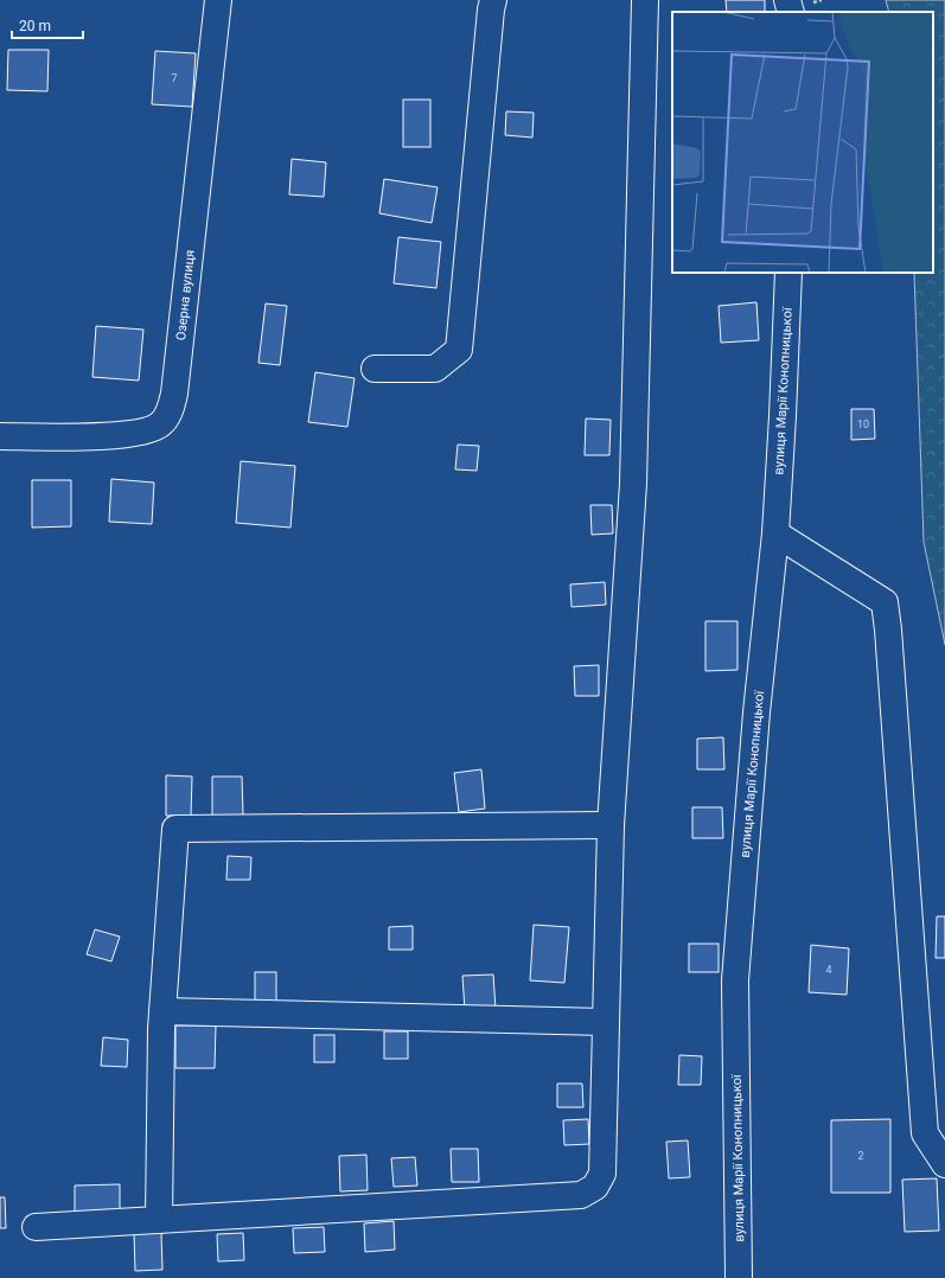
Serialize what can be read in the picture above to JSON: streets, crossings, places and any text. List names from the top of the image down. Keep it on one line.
{"streets":{"street":["Озерна вулиця","вулиця Марії Конопницької"]},"house_numbers":["7","10","4","2"],"scale_bar":"20 m"}
